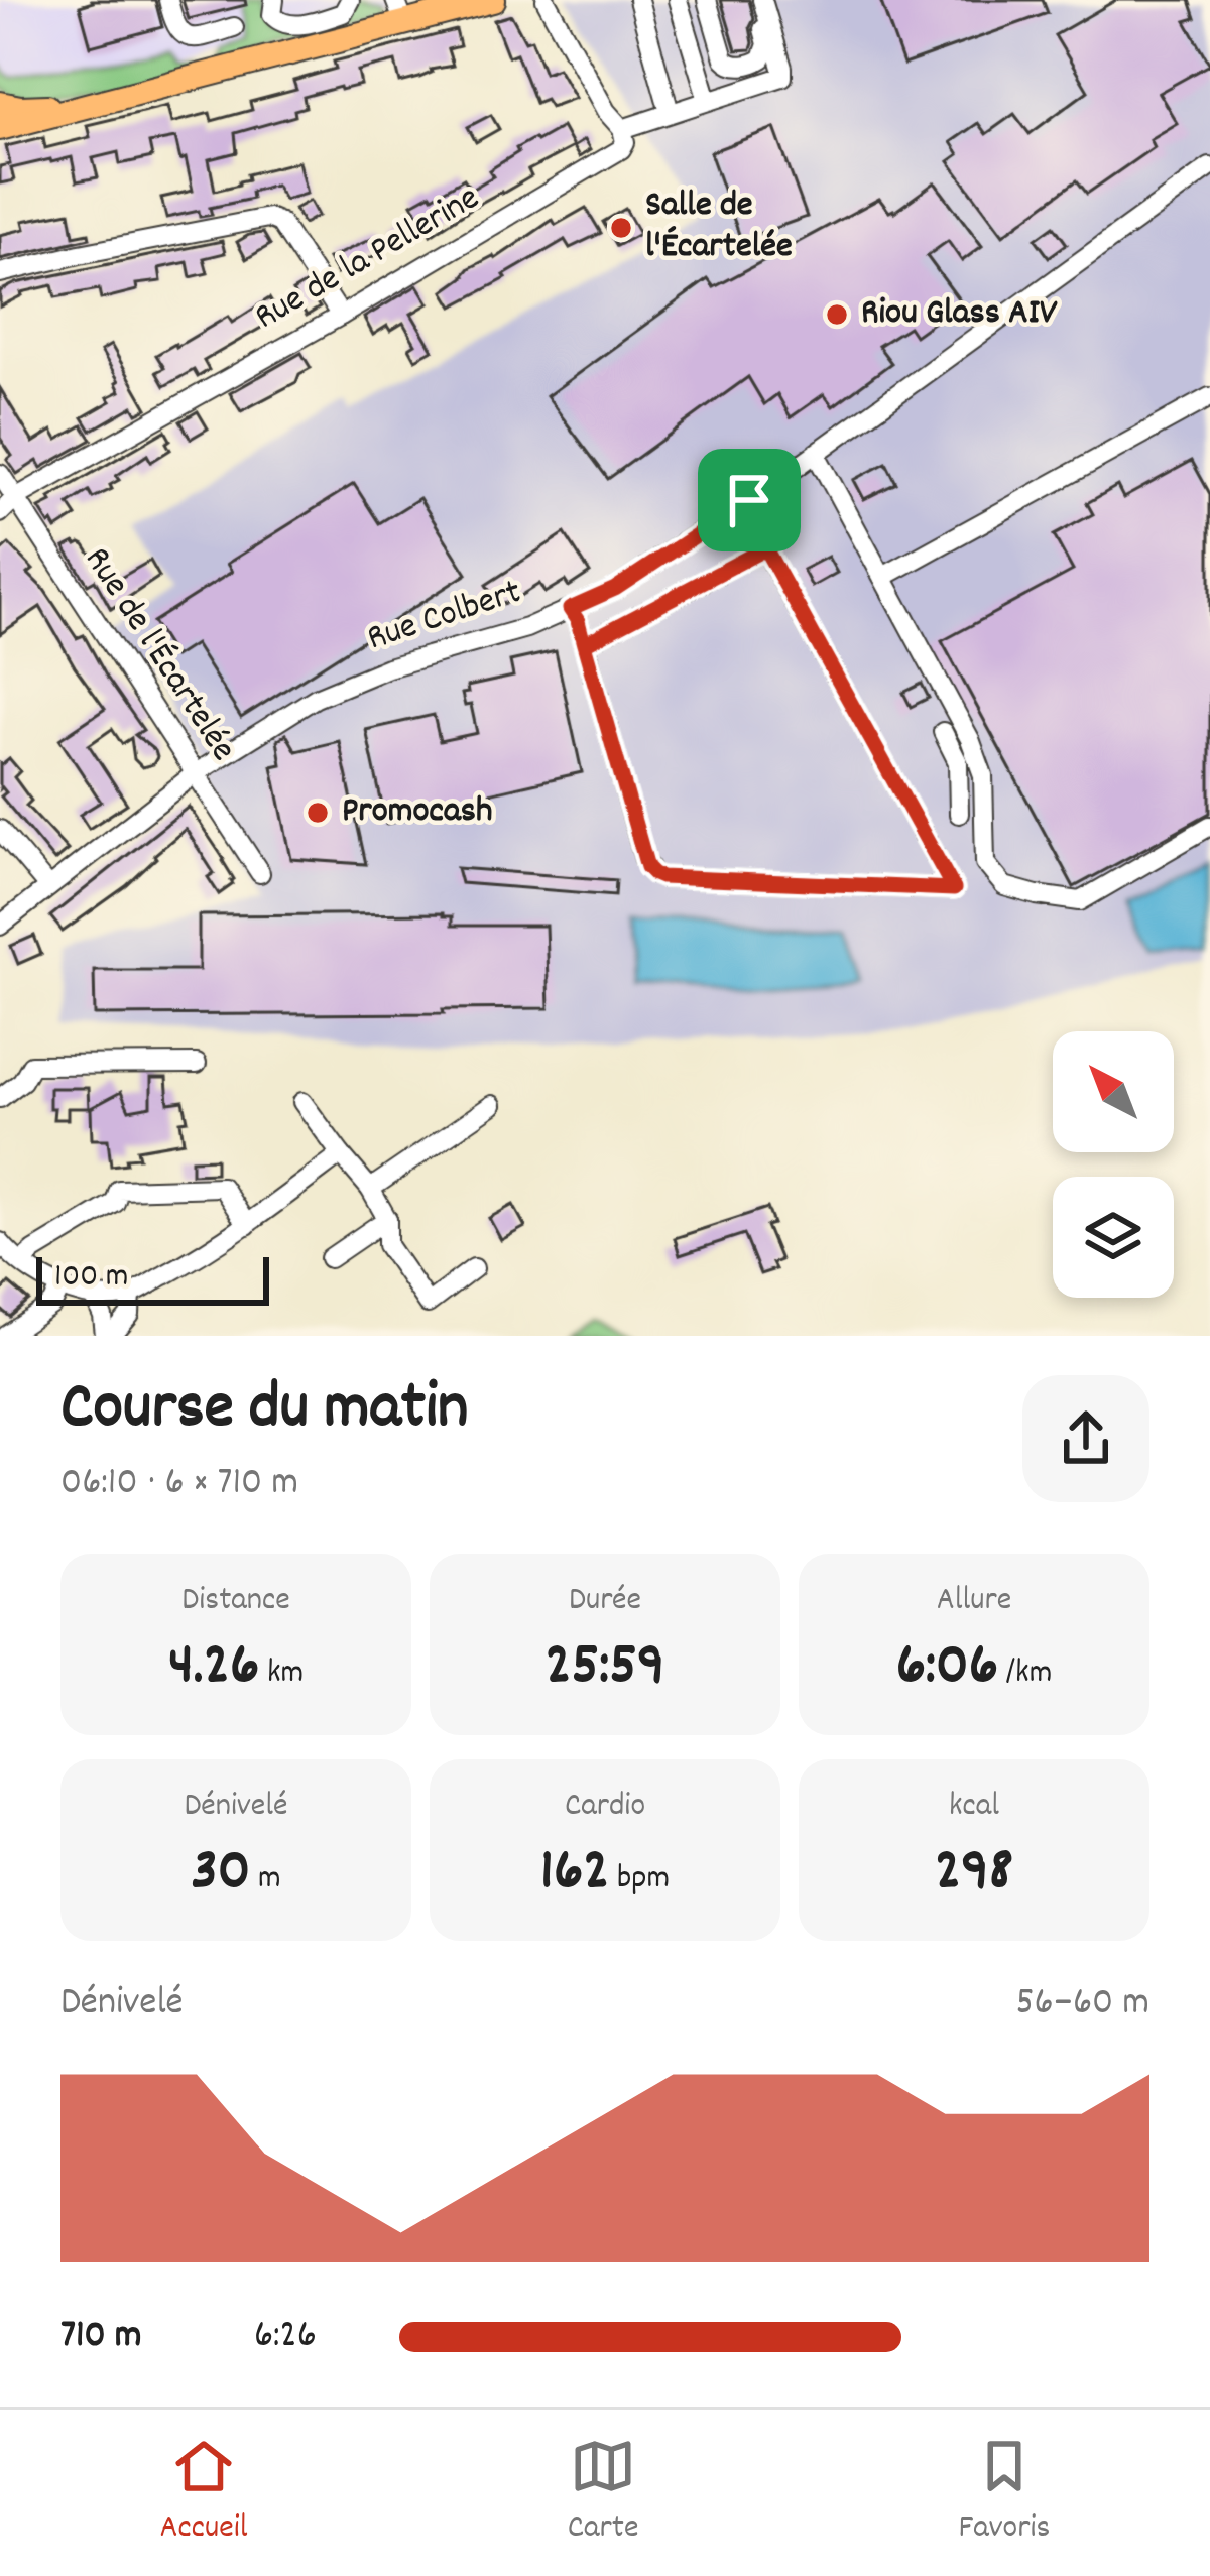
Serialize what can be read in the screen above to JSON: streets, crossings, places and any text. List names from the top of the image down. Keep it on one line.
{"streets":{"street":["Rue de la Pellerine","Rue Colbert","Rue de l'Écartelée"]},"crossings":[["Rue de la Pellerine","Rue de l'Écartelée"],["Rue Colbert","Rue de l'Écartelée"]],"places":["Salle de l'Écartelée","Riou Glass AIV","Promocash"],"scale_bar":"100 m","north":"top left","page":{"scale":"100 m","heading":["Course du matin","06:10 · 6 × 710 m"],"stats":[["Distance","4.26 km"],["Durée","25:59"],["Allure","6:06 /km"],["Dénivelé","30 m"],["Cardio","162 bpm"],["kcal","298"]],"chart":["Dénivelé","56–60 m"],"list":[{"name":"710 m","note":"6:26"}],"tabs":["Accueil","Carte","Favoris"]}}
